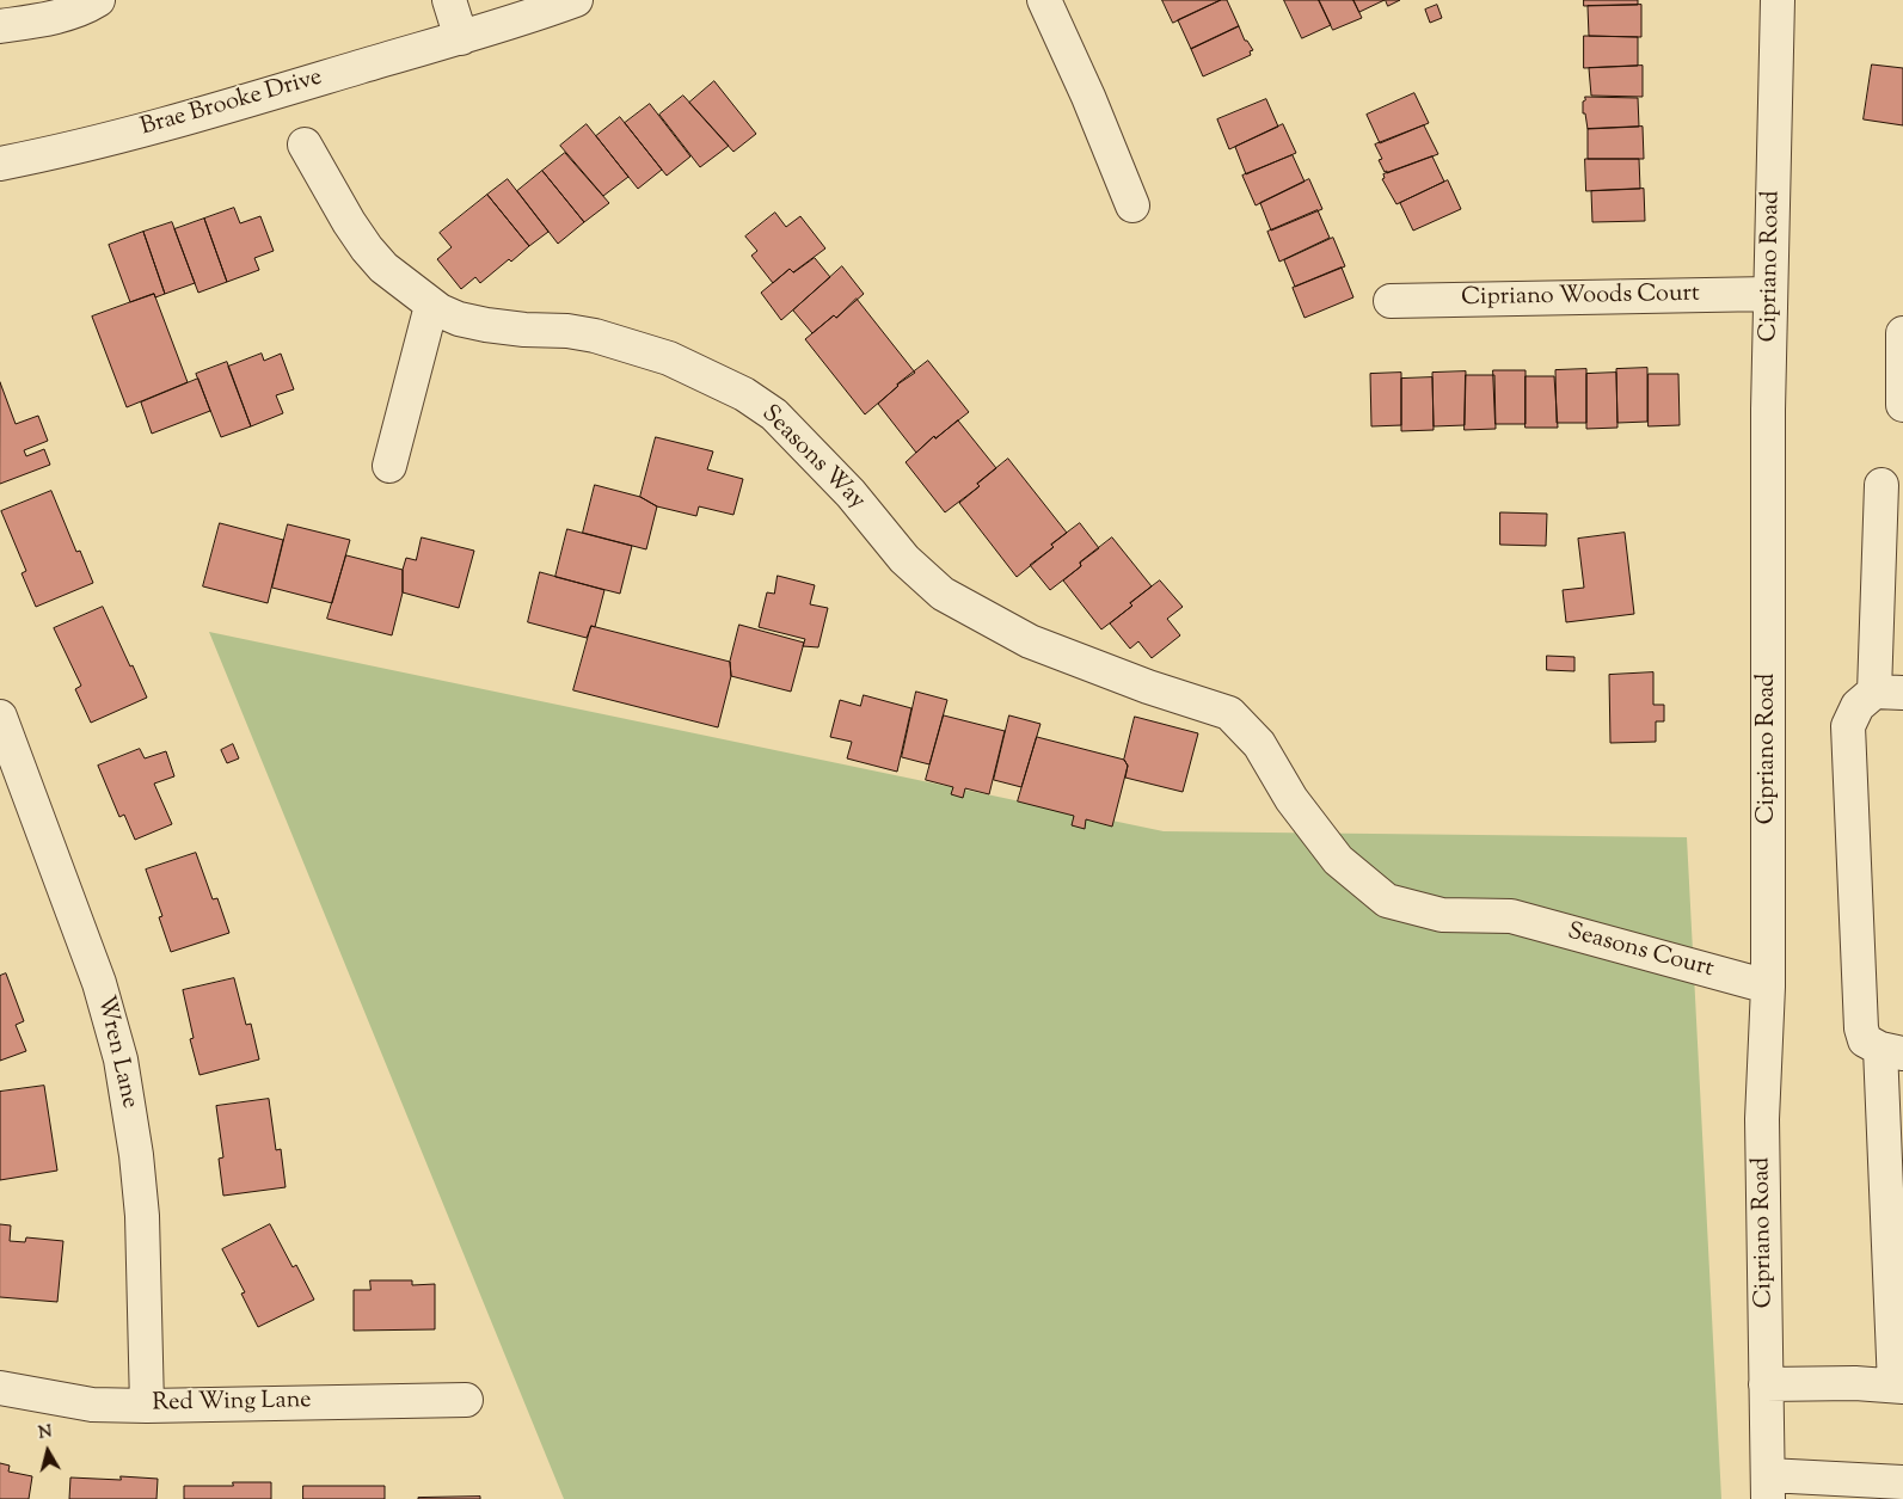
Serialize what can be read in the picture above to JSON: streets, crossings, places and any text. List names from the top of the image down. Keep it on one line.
{"streets":{"street":["Brae Brooke Drive","Cipriano Road","Cipriano Woods Court","Seasons Way","Seasons Court","Wren Lane","Red Wing Lane"]},"crossings":[["Cipriano Road","Cipriano Woods Court"],["Cipriano Road","Seasons Court"],["Seasons Way","Seasons Court"],["Wren Lane","Red Wing Lane"]],"north":"top"}
